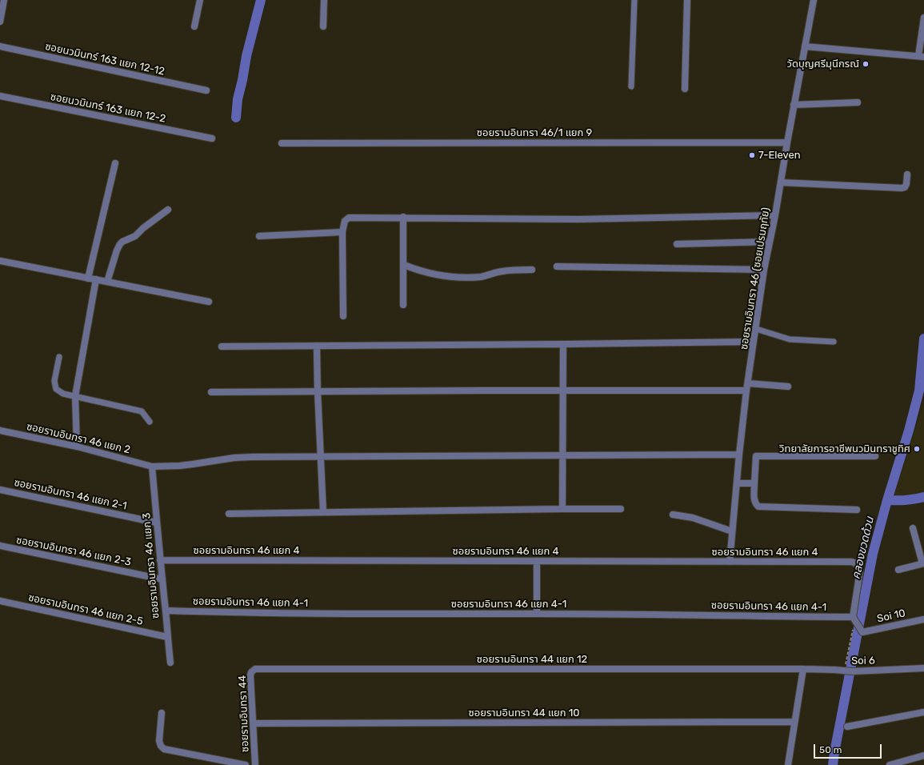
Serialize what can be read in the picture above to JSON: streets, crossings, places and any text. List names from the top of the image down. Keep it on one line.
{"streets":{"street":["ซอยนวมินทร์ 163 แยก 12-12","ซอยนวมินทร์ 163 แยก 12-2","ซอยรามอินทรา 46/1 แยก 9","ซอยรามอินทรา 46 (ซอยเปรมฤทัย)","ซอยรามอินทรา 46 แยก 2","ซอยรามอินทรา 46 แยก 2-1","ซอยรามอินทรา 46 แยก 4","ซอยรามอินทรา 46 แยก 2-3","ซอยรามอินทรา 46 แยก 3","ซอยรามอินทรา 46 แยก 4-1","ซอยรามอินทรา 46 แยก 2-5","Soi 10","ซอยรามอินทรา 44 แยก 12","Soi 6","ซอยรามอินทรา 44 แยก 10","ซอยรามอินทรา 44"]},"crossings":[["ซอยรามอินทรา 46/1 แยก 9","ซอยรามอินทรา 46 (ซอยเปรมฤทัย)"],["ซอยรามอินทรา 46 (ซอยเปรมฤทัย)","ซอยรามอินทรา 46 แยก 2"],["ซอยรามอินทรา 46 (ซอยเปรมฤทัย)","ซอยรามอินทรา 46 แยก 4"],["ซอยรามอินทรา 46 แยก 2","ซอยรามอินทรา 46 แยก 3"],["ซอยรามอินทรา 46 แยก 2-1","ซอยรามอินทรา 46 แยก 3"],["ซอยรามอินทรา 46 แยก 4","ซอยรามอินทรา 46 แยก 3"],["ซอยรามอินทรา 46 แยก 4","ซอยรามอินทรา 46 แยก 4-1"],["ซอยรามอินทรา 46 แยก 4","Soi 10"],["ซอยรามอินทรา 46 แยก 2-3","ซอยรามอินทรา 46 แยก 3"],["ซอยรามอินทรา 46 แยก 3","ซอยรามอินทรา 46 แยก 4-1"],["ซอยรามอินทรา 46 แยก 3","ซอยรามอินทรา 46 แยก 2-5"],["ซอยรามอินทรา 46 แยก 4-1","Soi 10"],["ซอยรามอินทรา 44 แยก 12","Soi 6"],["ซอยรามอินทรา 44 แยก 12","ซอยรามอินทรา 44"],["ซอยรามอินทรา 44 แยก 10","ซอยรามอินทรา 44"]],"water":["คลองขวดด้วน"],"places":["วัดบุญศรีมุนีกรณ์","7-Eleven","วิทยาลัยการอาชีพนวมินทราชูทิศ"],"scale_bar":"50 m"}
